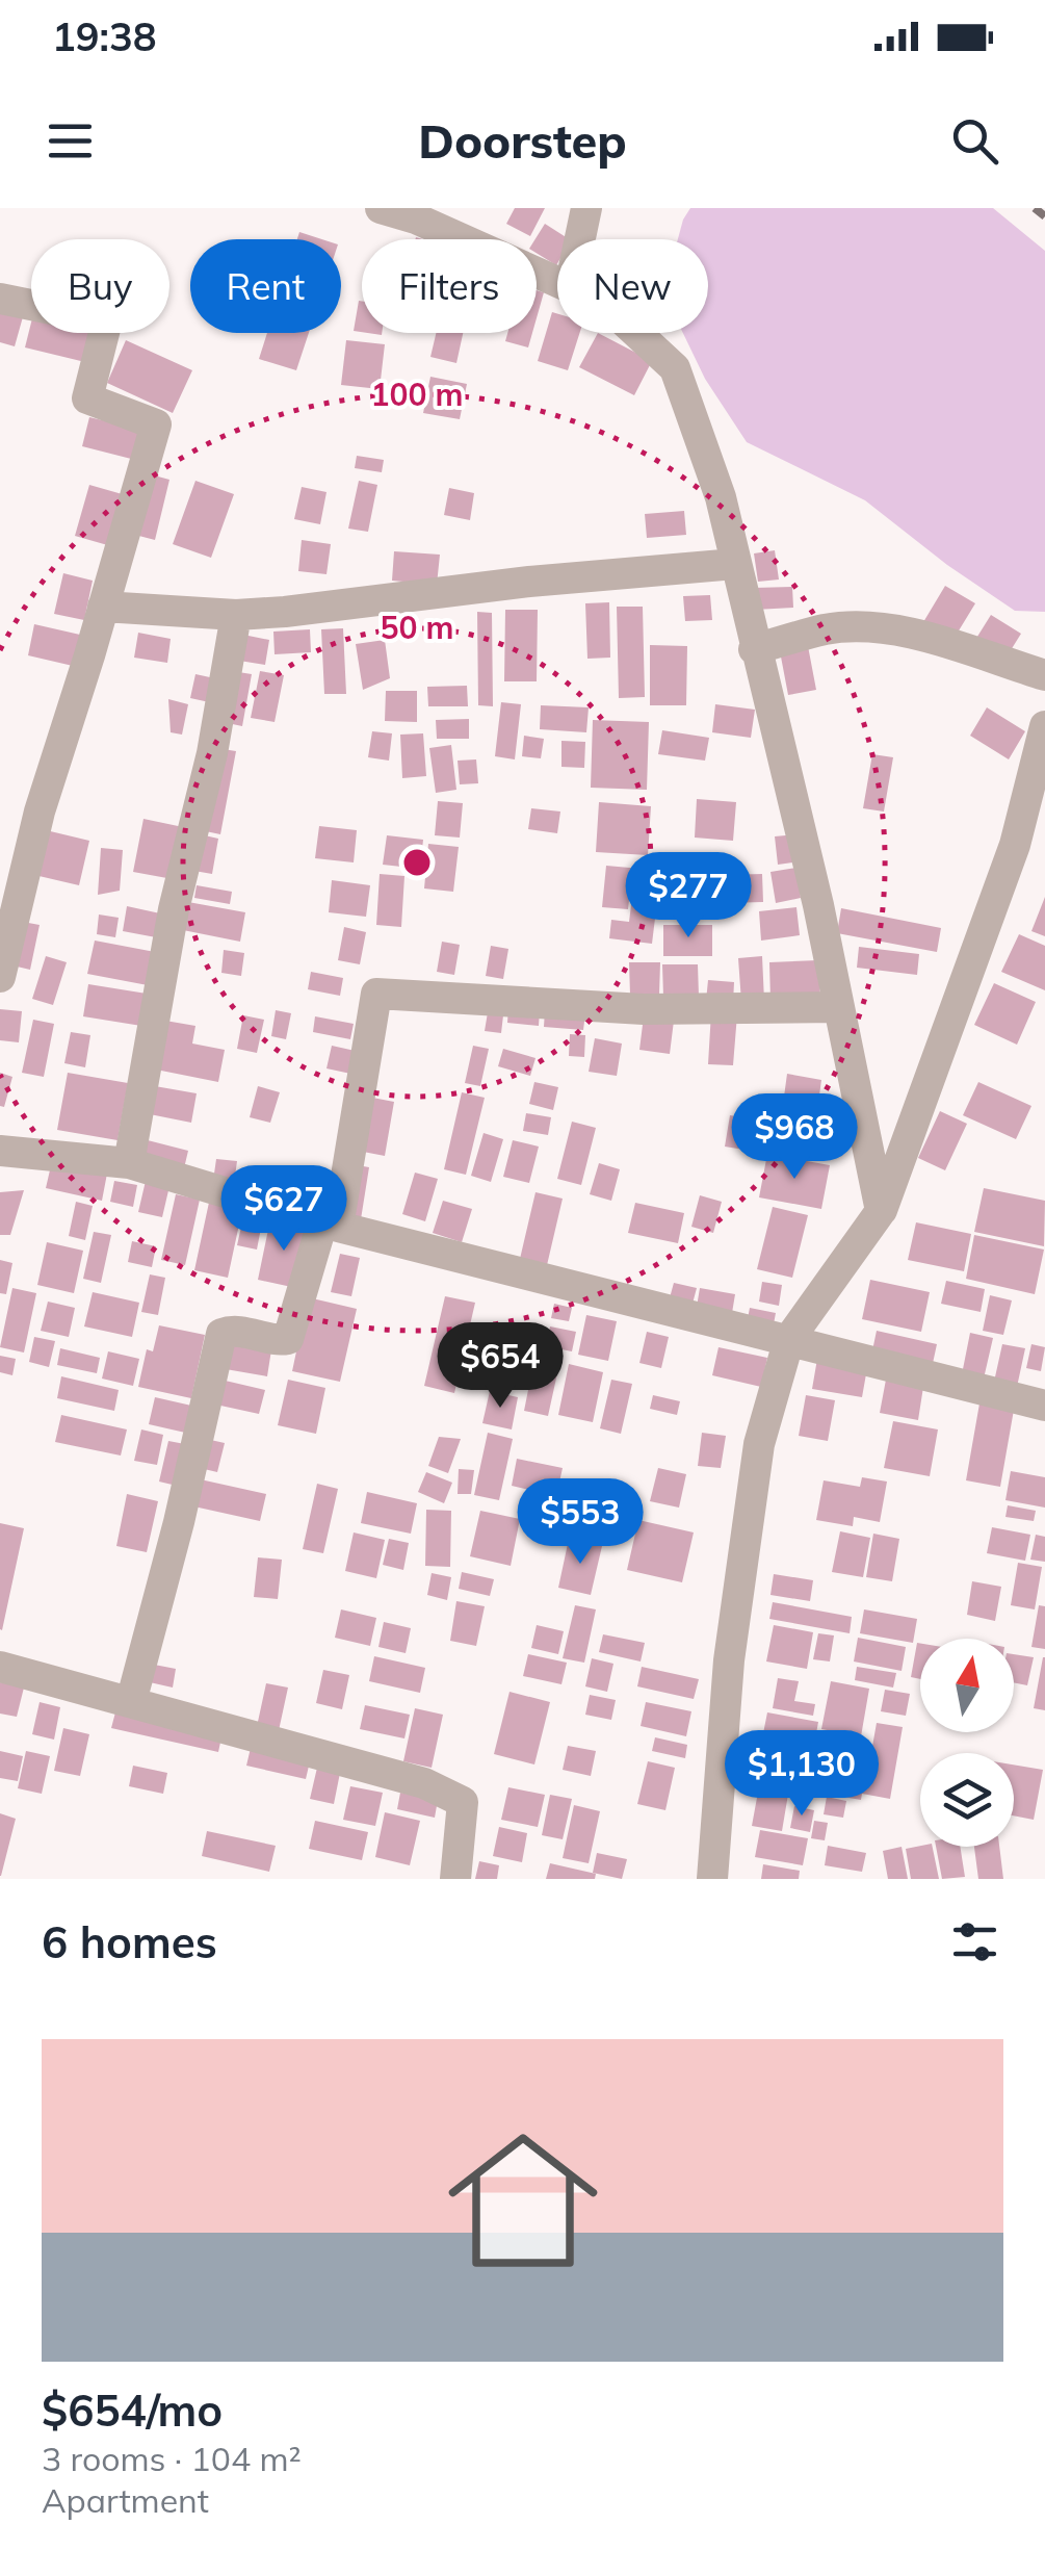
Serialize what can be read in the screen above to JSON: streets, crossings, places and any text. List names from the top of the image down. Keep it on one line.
{"north":"top","page":{"status":"19:38","header":"Doorstep","chip":["Buy","Rent","Filters","New"],"price":["$277","$968","$627","$654","$553","$1,130"],"heading":"6 homes","list":[{"name":"$654/mo","note":"3 rooms · 104 m² · Apartment"}]},"rings":["100 m","50 m"]}
